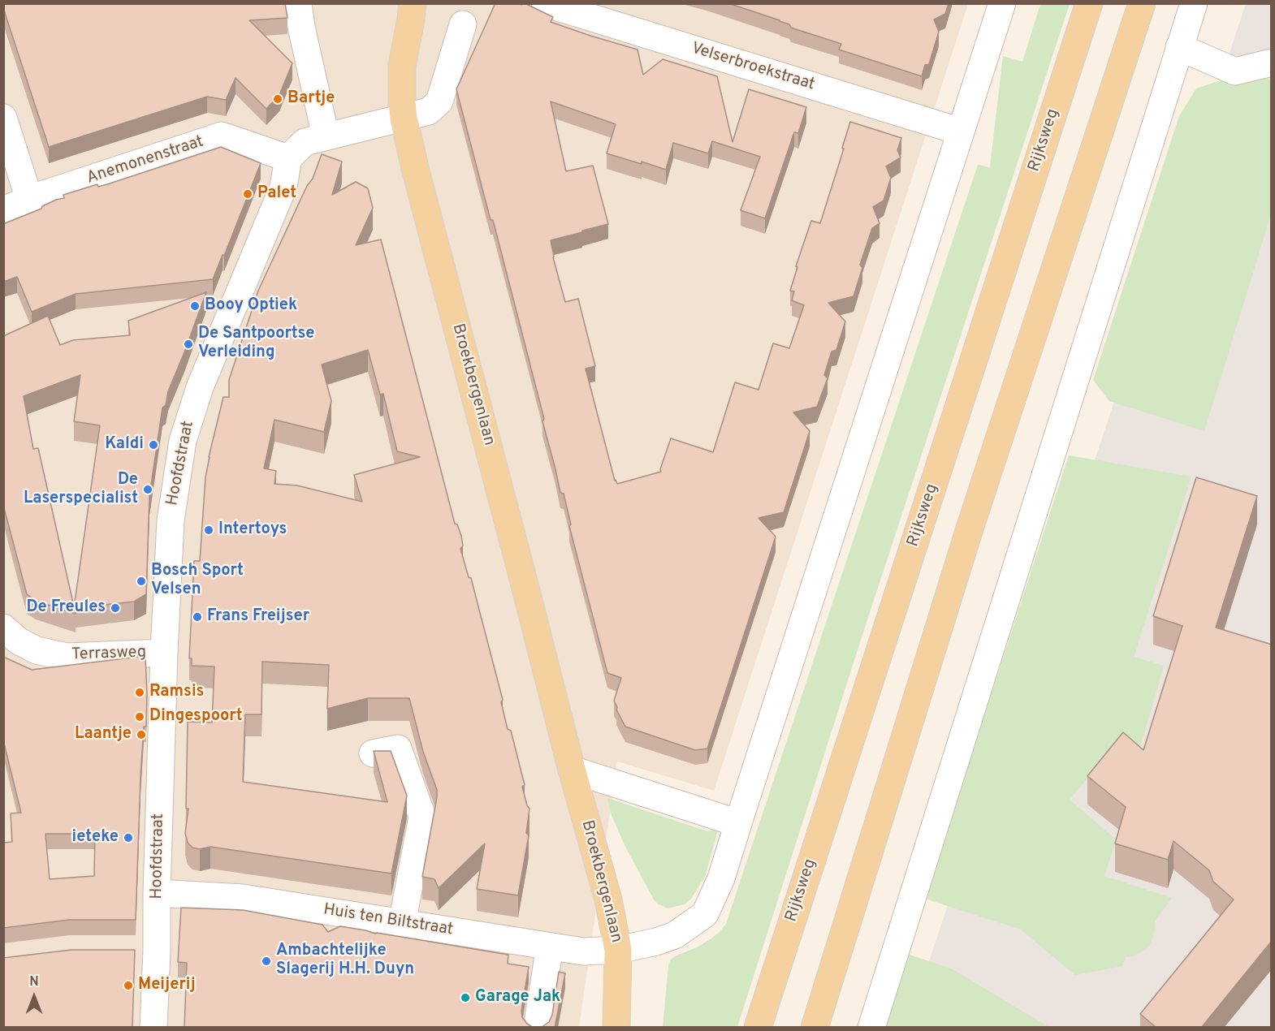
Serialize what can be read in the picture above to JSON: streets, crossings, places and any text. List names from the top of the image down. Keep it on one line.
{"streets":{"main road":["Rijksweg","Broekbergenlaan"],"street":["Velserbroekstraat","Anemonenstraat","Hoofdstraat","Terrasweg","Huis ten Biltstraat"]},"crossings":[["Anemonenstraat","Hoofdstraat"],["Broekbergenlaan","Huis ten Biltstraat"],["Hoofdstraat","Terrasweg"],["Hoofdstraat","Huis ten Biltstraat"]],"places":["Bartje","Palet","Booy Optiek","De Santpoortse Verleiding","Kaldi","De Laserspecialist","Intertoys","Bosch Sport Velsen","De Freules","Frans Freijser","Ramsis","Dingespoort","Laantje","ieteke","Ambachtelijke Slagerij H.H. Duyn","Meijerij","Garage Jak"],"north":"top"}
